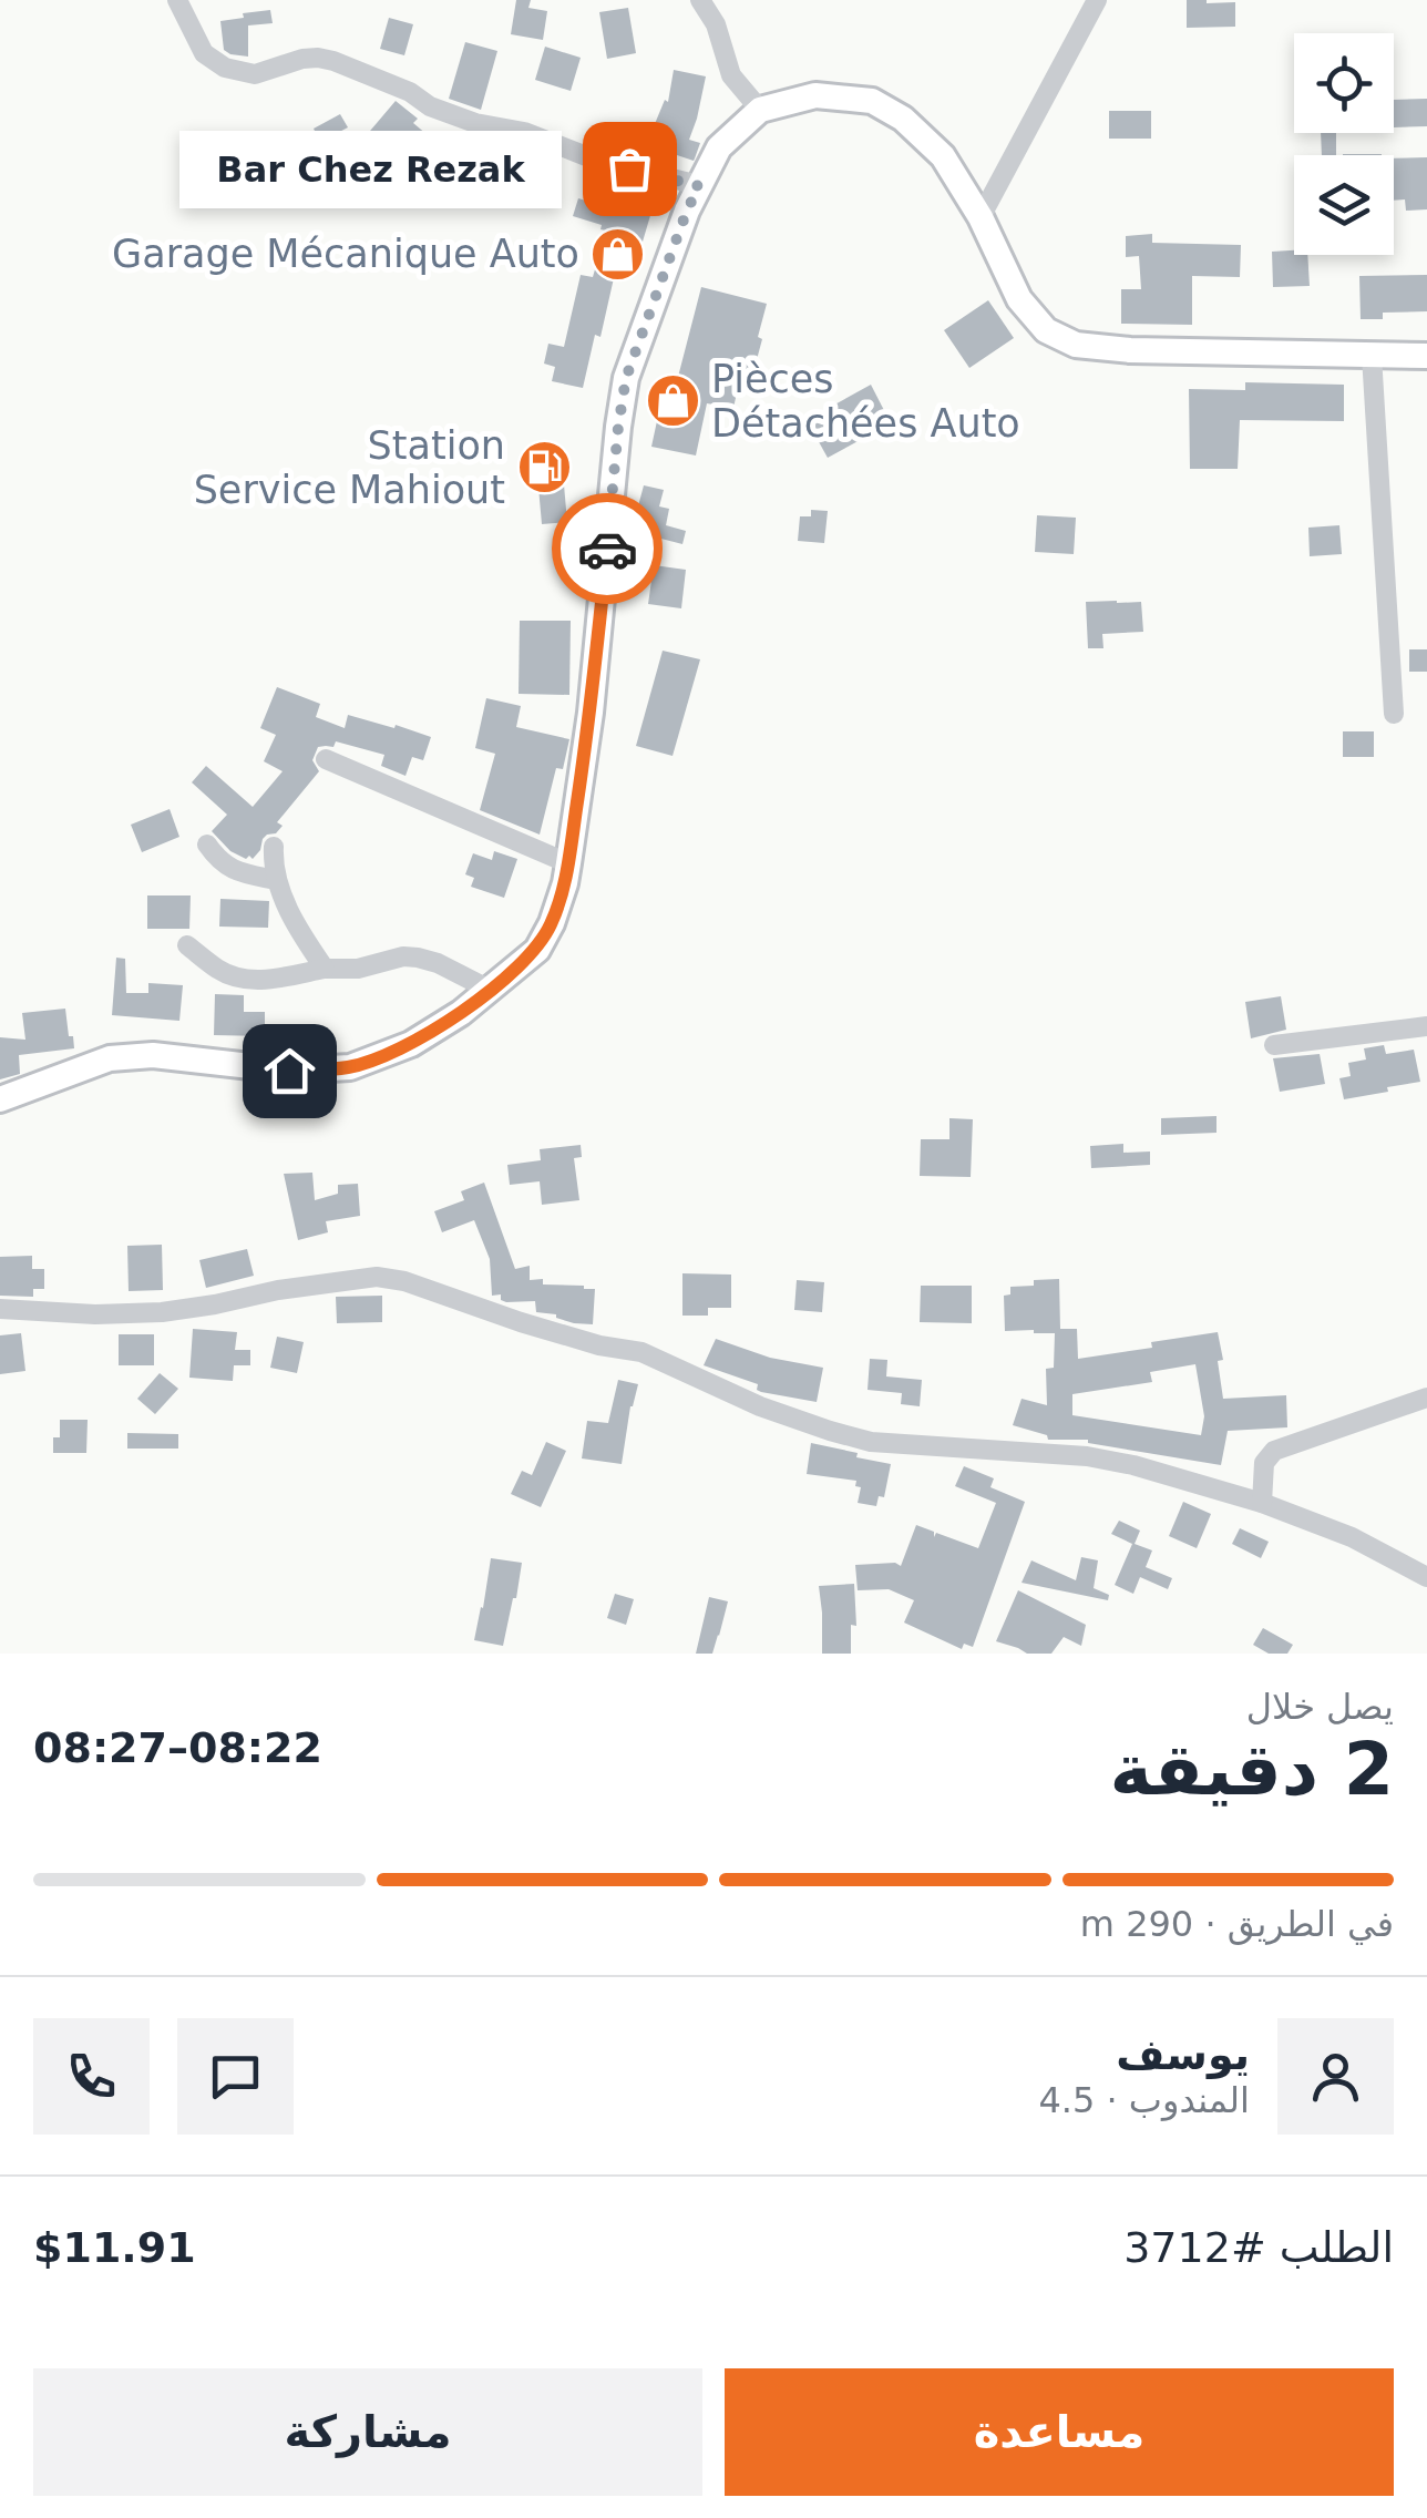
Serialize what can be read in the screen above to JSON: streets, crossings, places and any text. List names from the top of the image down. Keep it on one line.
{"places":{"other":["Bar Chez Rezak"],"shop":["Garage Mécanique Auto","Pièces Détachées Auto"],"fuel station":["Station Service Mahiout"]},"page":{"bubble":"Bar Chez Rezak","heading":["2 دقيقة","يصل خلال","08:22–08:27"],"panel":["يوسف","المندوب · 4.5","الطلب #3712","$11.91"],"bar":"في الطريق · 290 m","buttons":["مساعدة","مشاركة"]}}
